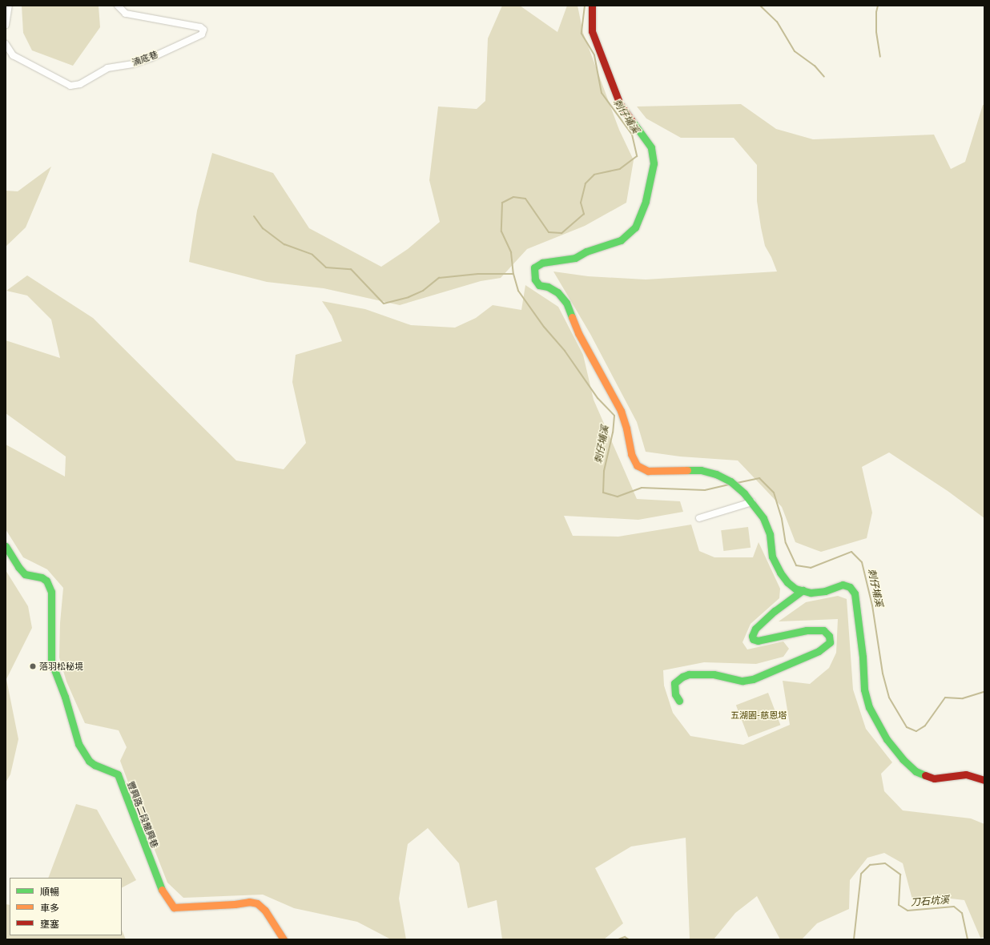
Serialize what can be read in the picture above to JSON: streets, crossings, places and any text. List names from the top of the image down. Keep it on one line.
{"streets":{"street":["湳底巷","豐興路二段龍興巷"]},"water":["刺仔埔溪","刀石坑溪"],"parks":["五湖園-慈恩塔"],"places":["落羽松秘境"],"legend":["順暢","車多","壅塞"]}
